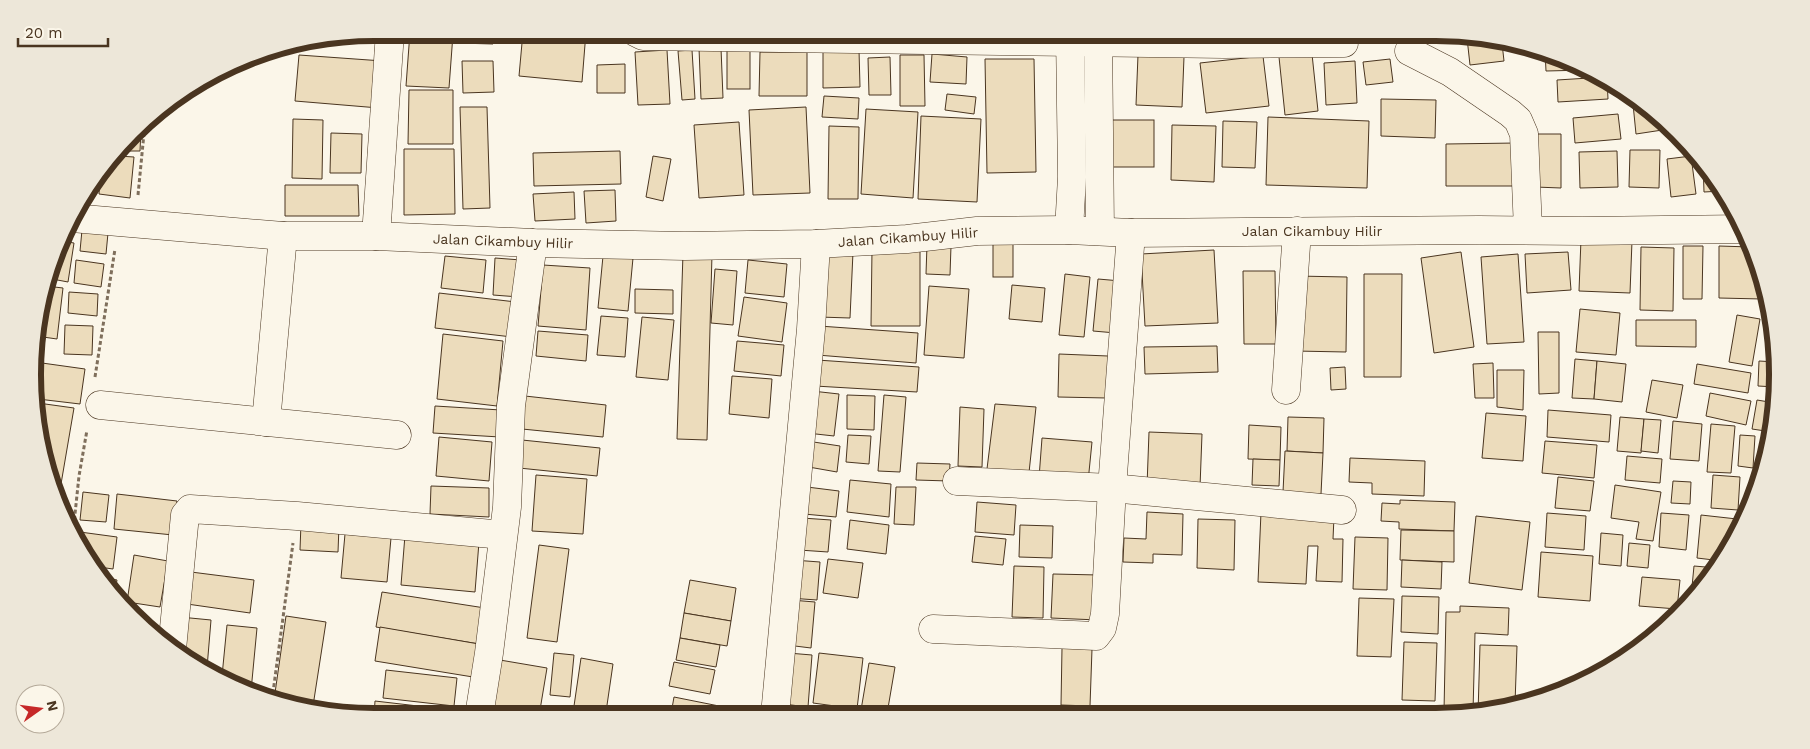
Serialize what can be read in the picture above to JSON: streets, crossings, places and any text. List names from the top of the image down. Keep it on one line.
{"streets":{"street":["Jalan Cikambuy Hilir"]},"scale_bar":"20 m","north":"right"}
